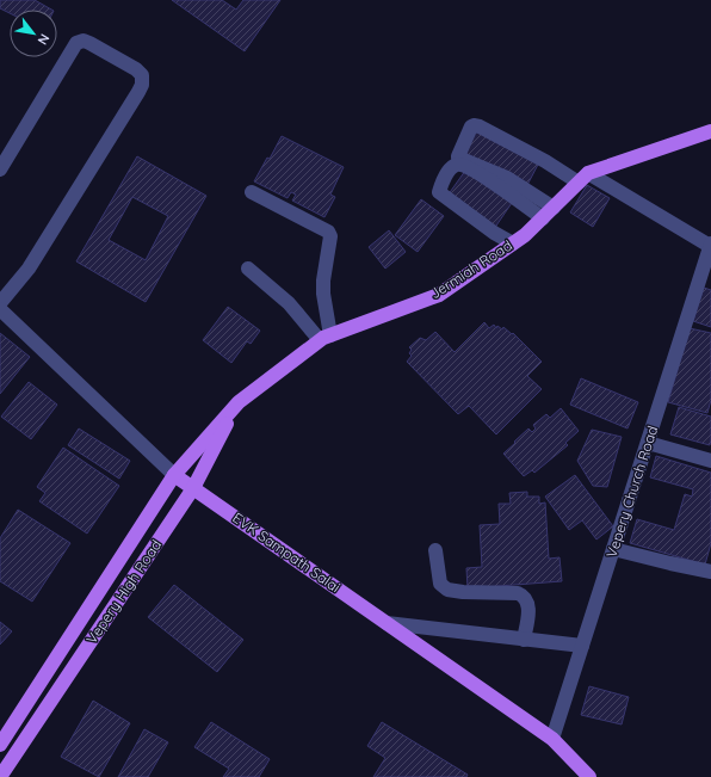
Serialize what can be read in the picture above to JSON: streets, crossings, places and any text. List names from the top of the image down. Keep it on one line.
{"streets":{"main road":["Jermiah Road","EVK Sampath Salai","Vepery High Road"],"street":["Vepery Church Road"]},"crossings":[["Jermiah Road","EVK Sampath Salai"],["Jermiah Road","Vepery High Road"],["Vepery Church Road","EVK Sampath Salai"],["EVK Sampath Salai","Vepery High Road"]],"north":"bottom right"}
